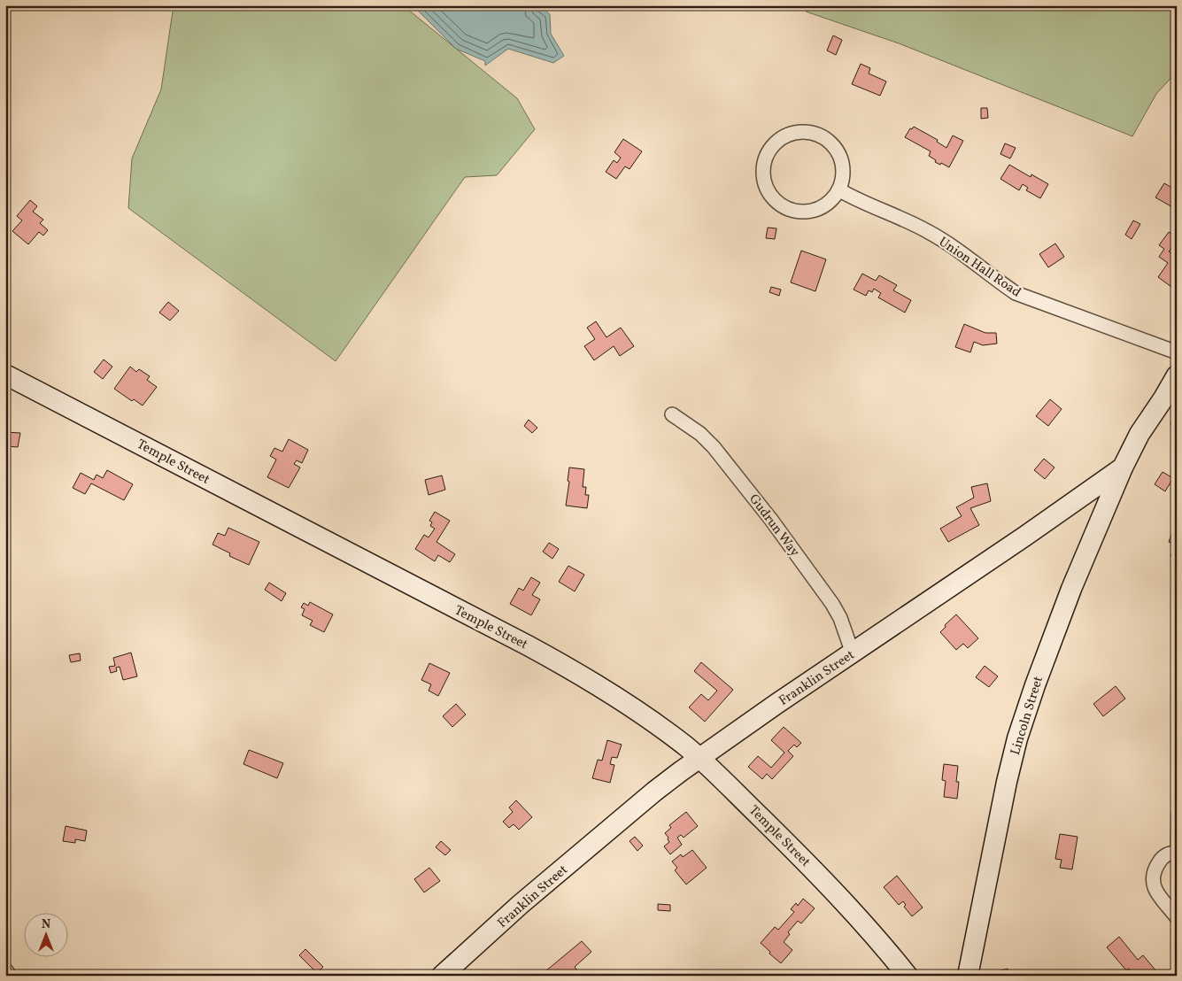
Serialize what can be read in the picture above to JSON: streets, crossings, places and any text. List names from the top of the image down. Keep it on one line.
{"streets":{"main road":["Temple Street","Franklin Street","Lincoln Street"],"street":["Union Hall Road","Gudrun Way"]},"crossings":[["Temple Street","Franklin Street"],["Gudrun Way","Franklin Street"],["Franklin Street","Lincoln Street"]],"north":"top"}
